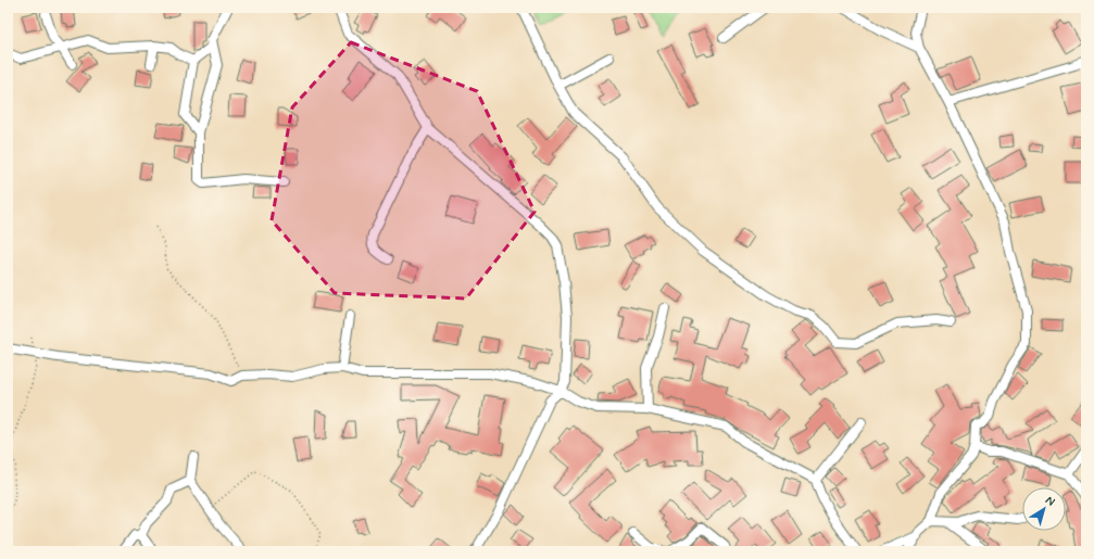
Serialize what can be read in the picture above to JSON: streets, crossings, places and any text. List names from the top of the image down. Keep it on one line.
{"north":"top right"}
